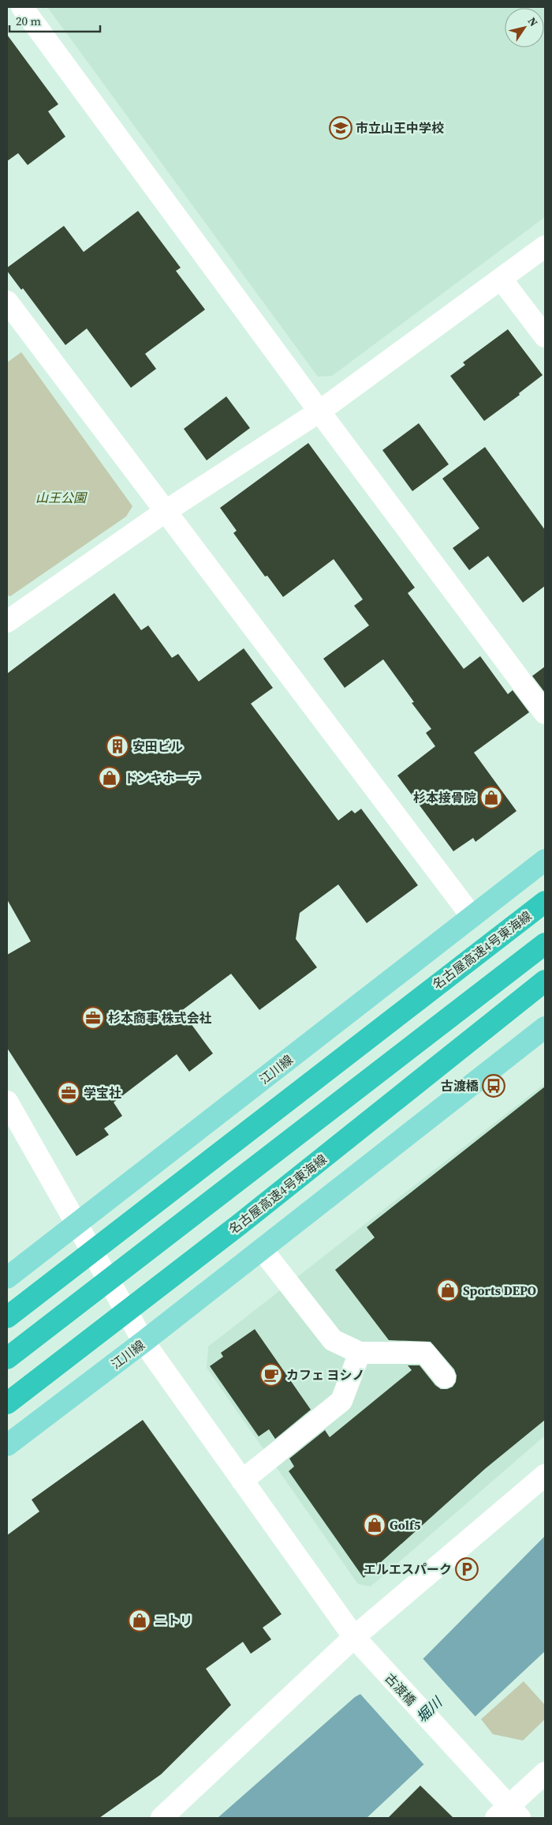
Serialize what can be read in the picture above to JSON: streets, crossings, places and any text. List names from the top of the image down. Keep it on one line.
{"streets":{"highway":["名古屋高速4号東海線"],"main road":["江川線"],"street":["古渡橋"]},"crossings":[["江川線","古渡橋"]],"water":["堀川"],"parks":["山王公園"],"places":{"school or university":["市立山王中学校"],"building":["安田ビル"],"shop":["ドンキホーテ","杉本接骨院","Sports DEPO","Golf5","ニトリ"],"office":["杉本商事 株式会社","学宝社"],"bus stop":["古渡橋"],"cafe":["カフェ ヨシノ"],"parking":["エルエスパーク"]},"scale_bar":"20 m","north":"top right"}
